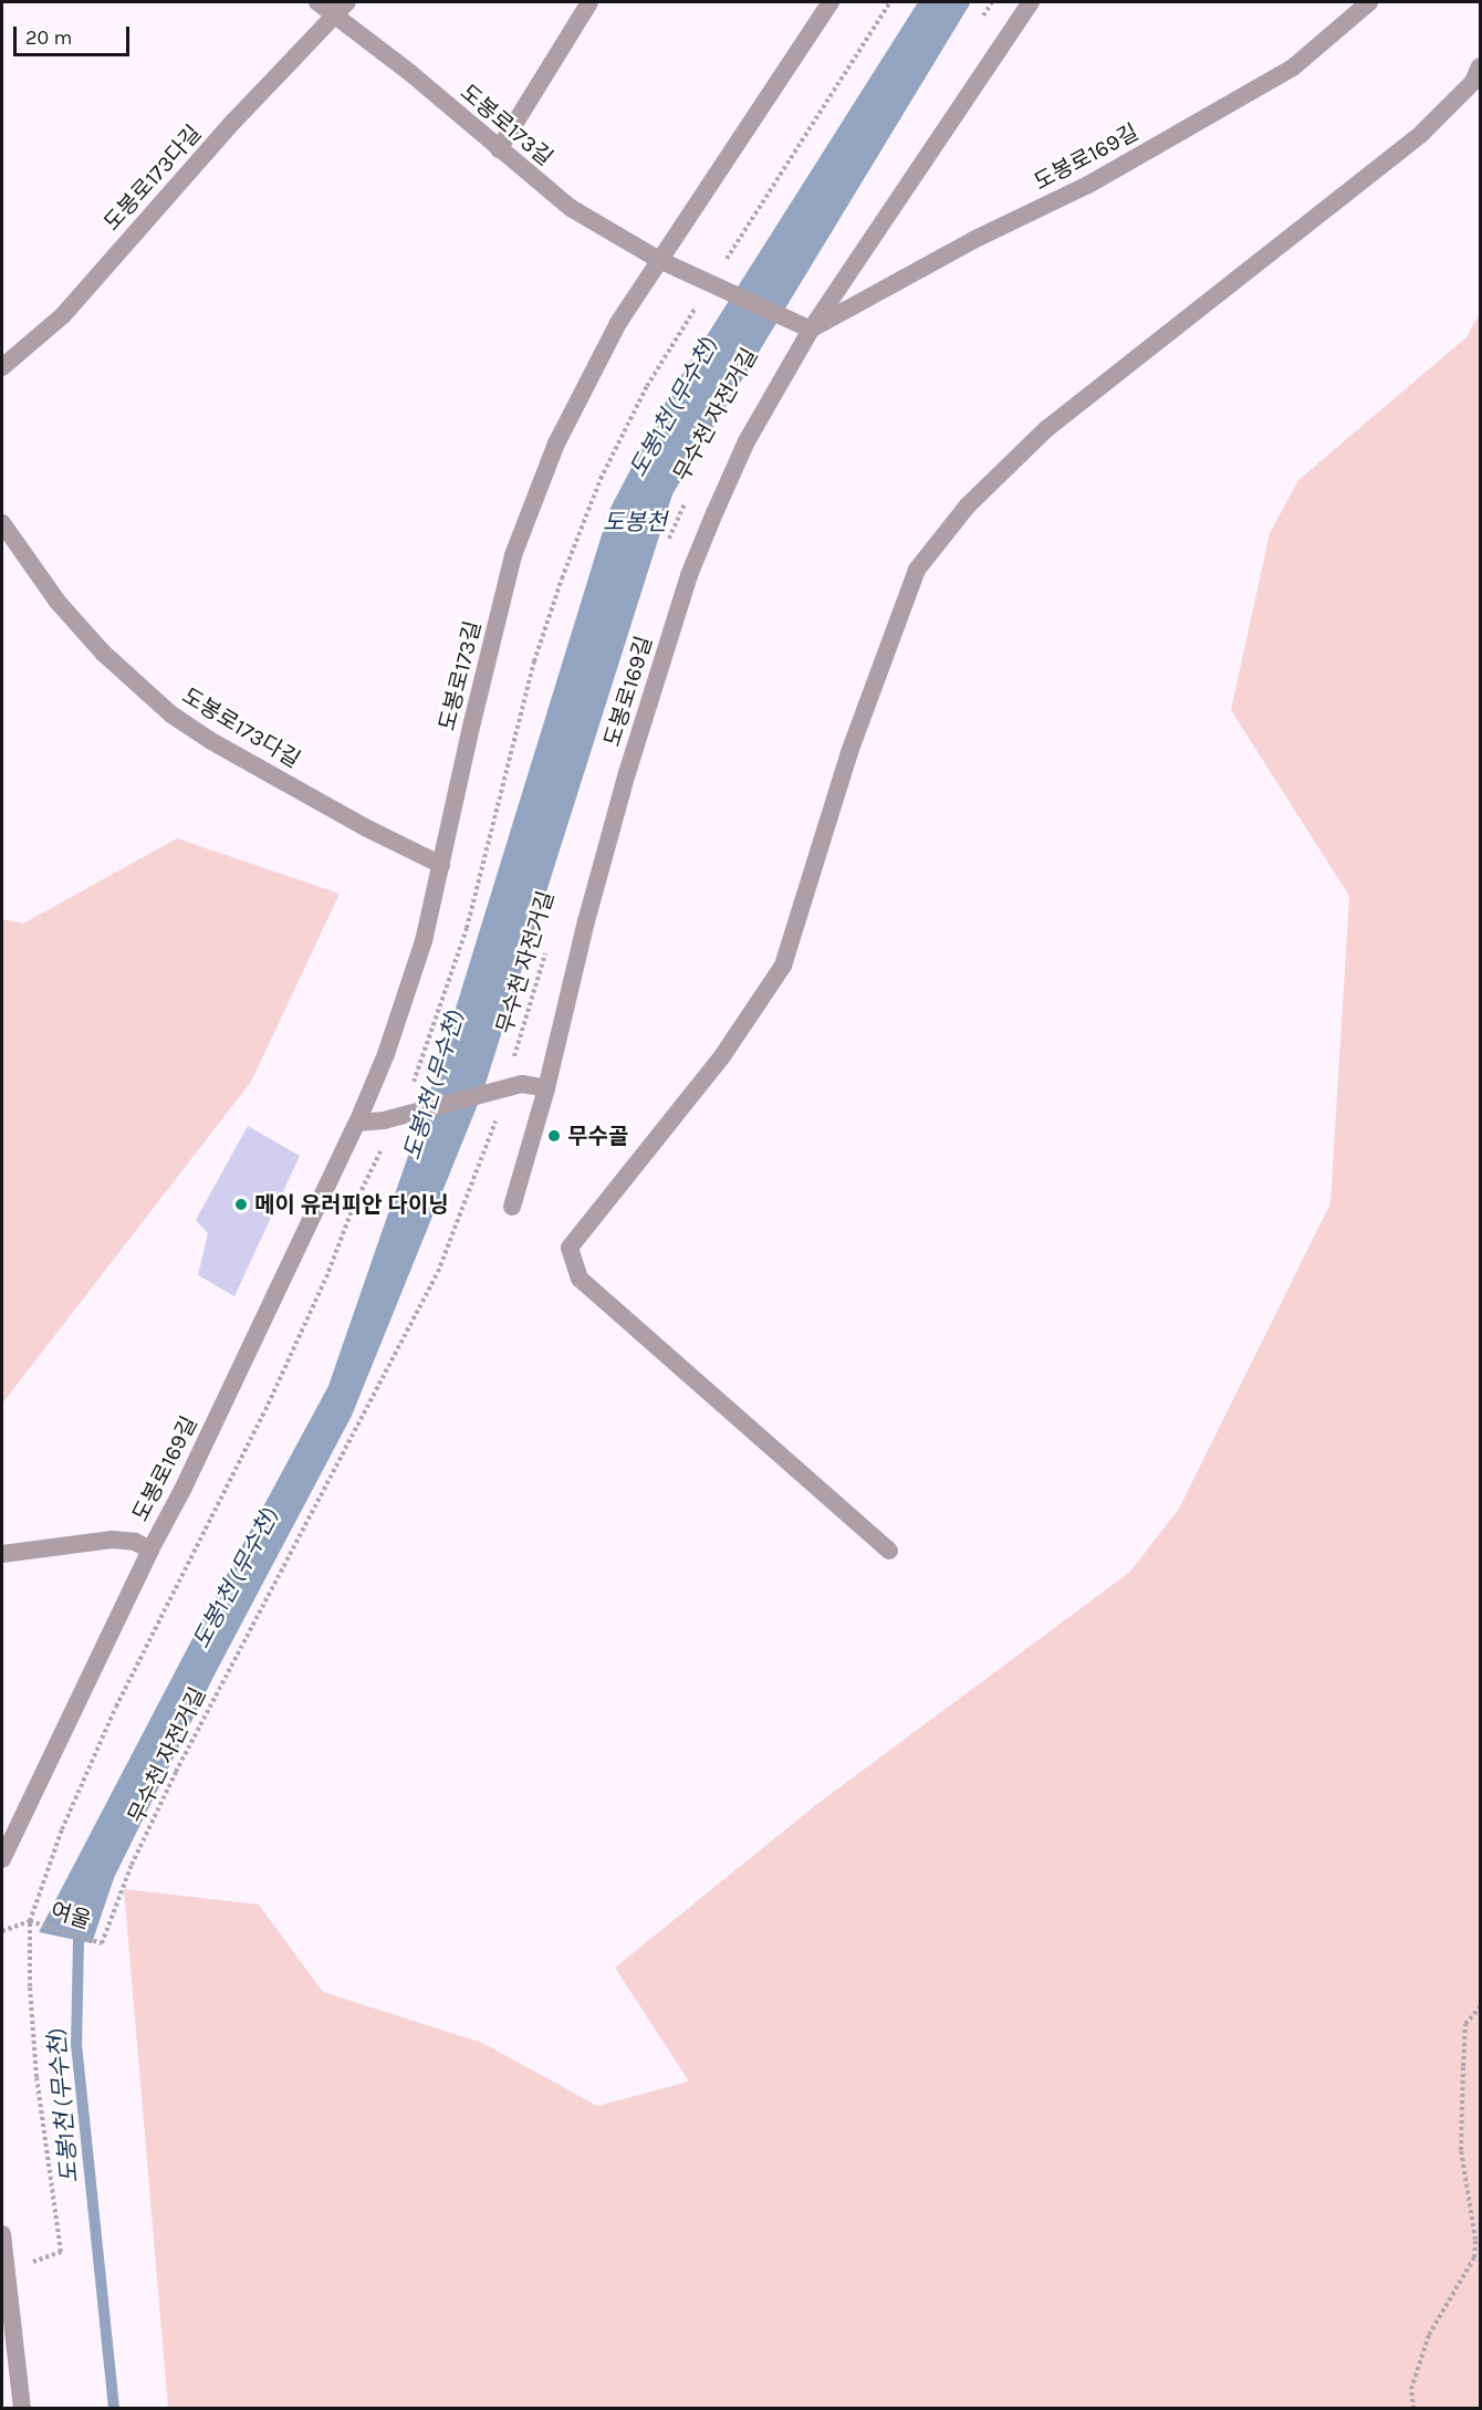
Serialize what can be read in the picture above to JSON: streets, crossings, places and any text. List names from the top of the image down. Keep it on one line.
{"streets":{"street":["도봉로173길","도봉로169길","도봉로173다길"],"path":["무수천 자전거길","여울"]},"crossings":[["도봉로173길","도봉로169길"],["도봉로173길","도봉로173다길"],["무수천 자전거길","여울"]],"water":["도봉1천 (무수천)","도봉천"],"places":["무수골","메이 유러피안 다이닝"],"scale_bar":"20 m"}
